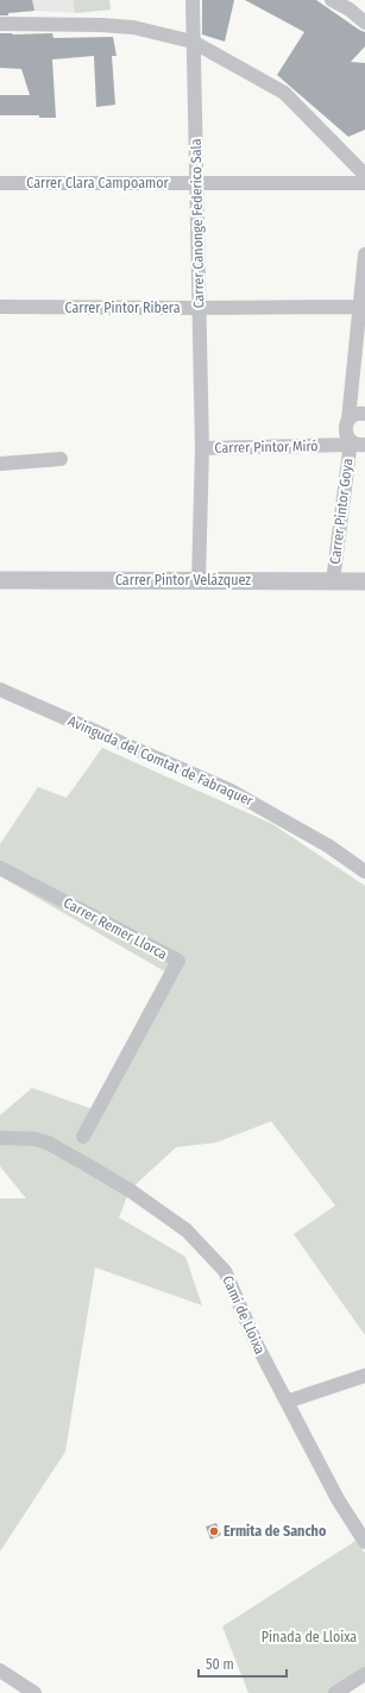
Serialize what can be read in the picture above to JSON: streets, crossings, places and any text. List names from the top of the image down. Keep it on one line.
{"streets":{"street":["Carrer Clara Campoamor","Carrer Canonge Federico Sala","Carrer Pintor Ribera","Carrer Pintor Miró","Carrer Pintor Goya","Carrer Pintor Velázquez","Avinguda del Comtat de Fabraquer","Carrer Remer Llorca","Camí de Lloixa"]},"crossings":[["Carrer Clara Campoamor","Carrer Canonge Federico Sala"],["Carrer Canonge Federico Sala","Carrer Pintor Ribera"],["Carrer Canonge Federico Sala","Carrer Pintor Miró"],["Carrer Pintor Ribera","Carrer Pintor Goya"],["Carrer Pintor Miró","Carrer Pintor Goya"],["Carrer Pintor Miró","Carrer Pintor Velázquez"],["Carrer Pintor Goya","Carrer Pintor Velázquez"]],"parks":["Pinada de Lloixa"],"places":["Ermita de Sancho"],"scale_bar":"50 m"}
